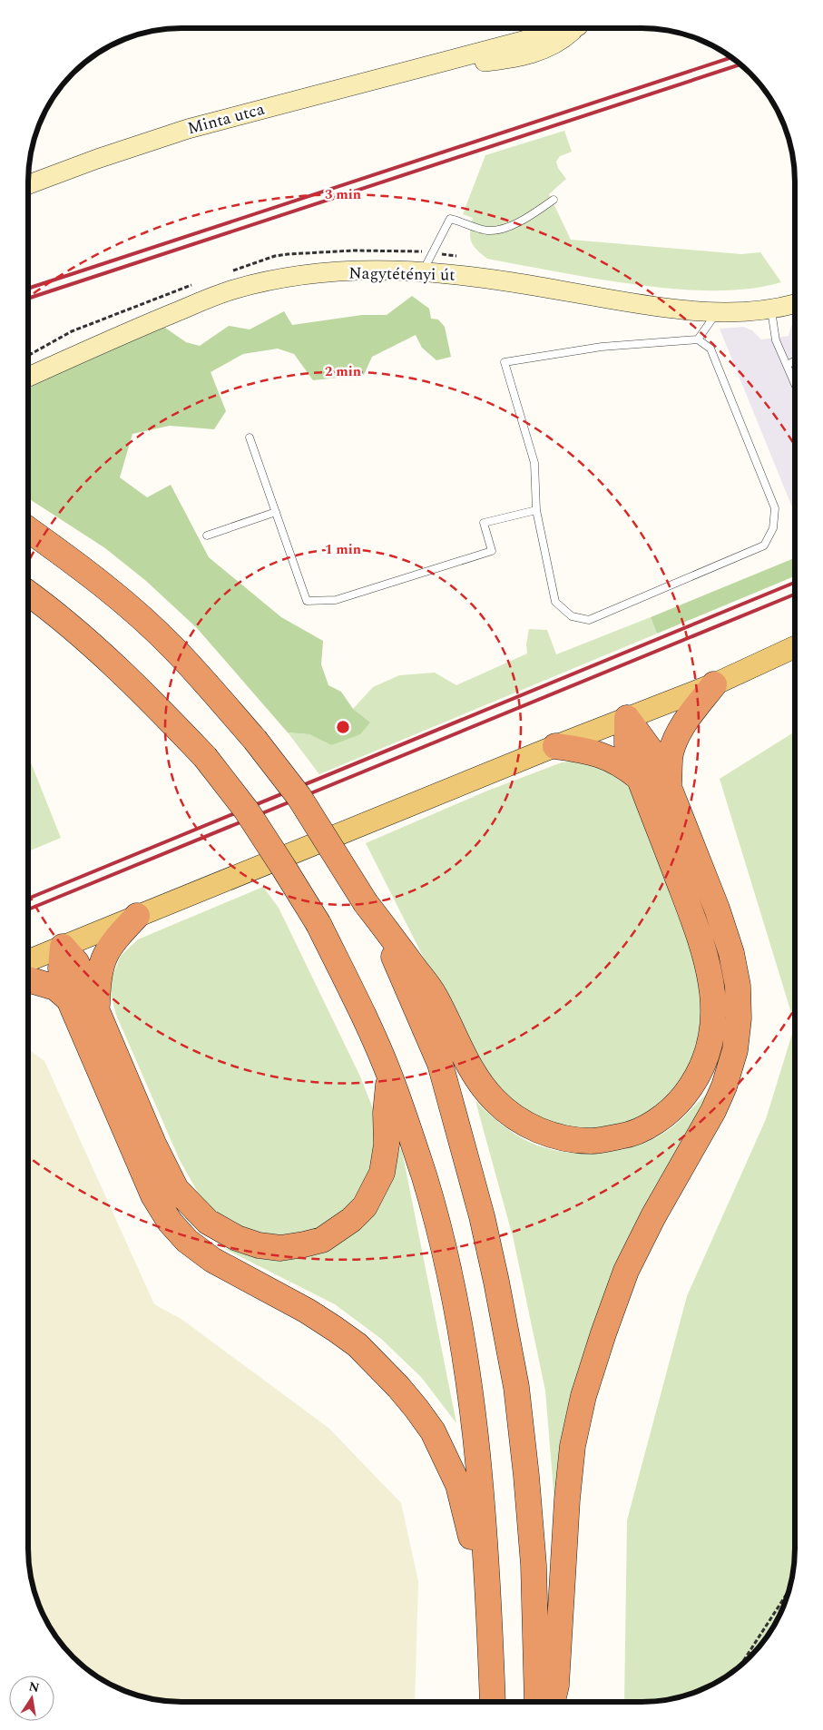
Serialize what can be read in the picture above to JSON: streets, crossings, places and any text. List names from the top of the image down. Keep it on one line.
{"streets":{"main road":["Minta utca","Nagytétényi út"]},"north":"top","rings":["3 min","2 min","1 min"]}
